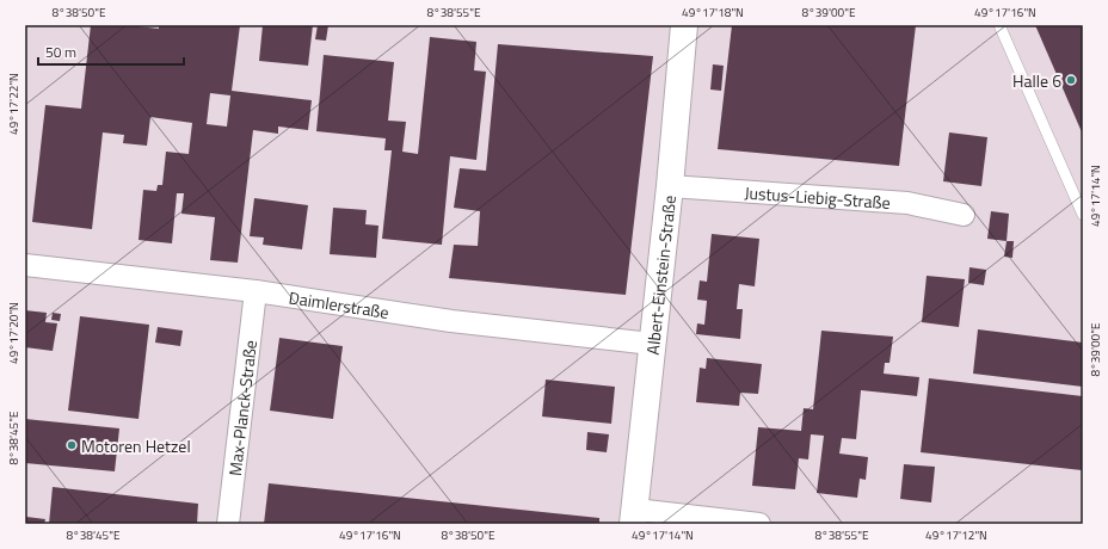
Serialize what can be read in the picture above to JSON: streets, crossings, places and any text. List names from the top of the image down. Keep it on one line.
{"streets":{"street":["Justus-Liebig-Straße","Albert-Einstein-Straße","Daimlerstraße","Max-Planck-Straße"]},"crossings":[["Justus-Liebig-Straße","Albert-Einstein-Straße"],["Albert-Einstein-Straße","Daimlerstraße"],["Daimlerstraße","Max-Planck-Straße"]],"places":["Halle 6","Motoren Hetzel"],"scale_bar":"50 m","coordinates":["8°38'50\"E","8°38'55\"E","49°17'18\"N","8°39'00\"E","49°17'16\"N","49°17'22\"N","49°17'14\"N","49°17'20\"N","8°38'45\"E","49°17'12\"N"]}
